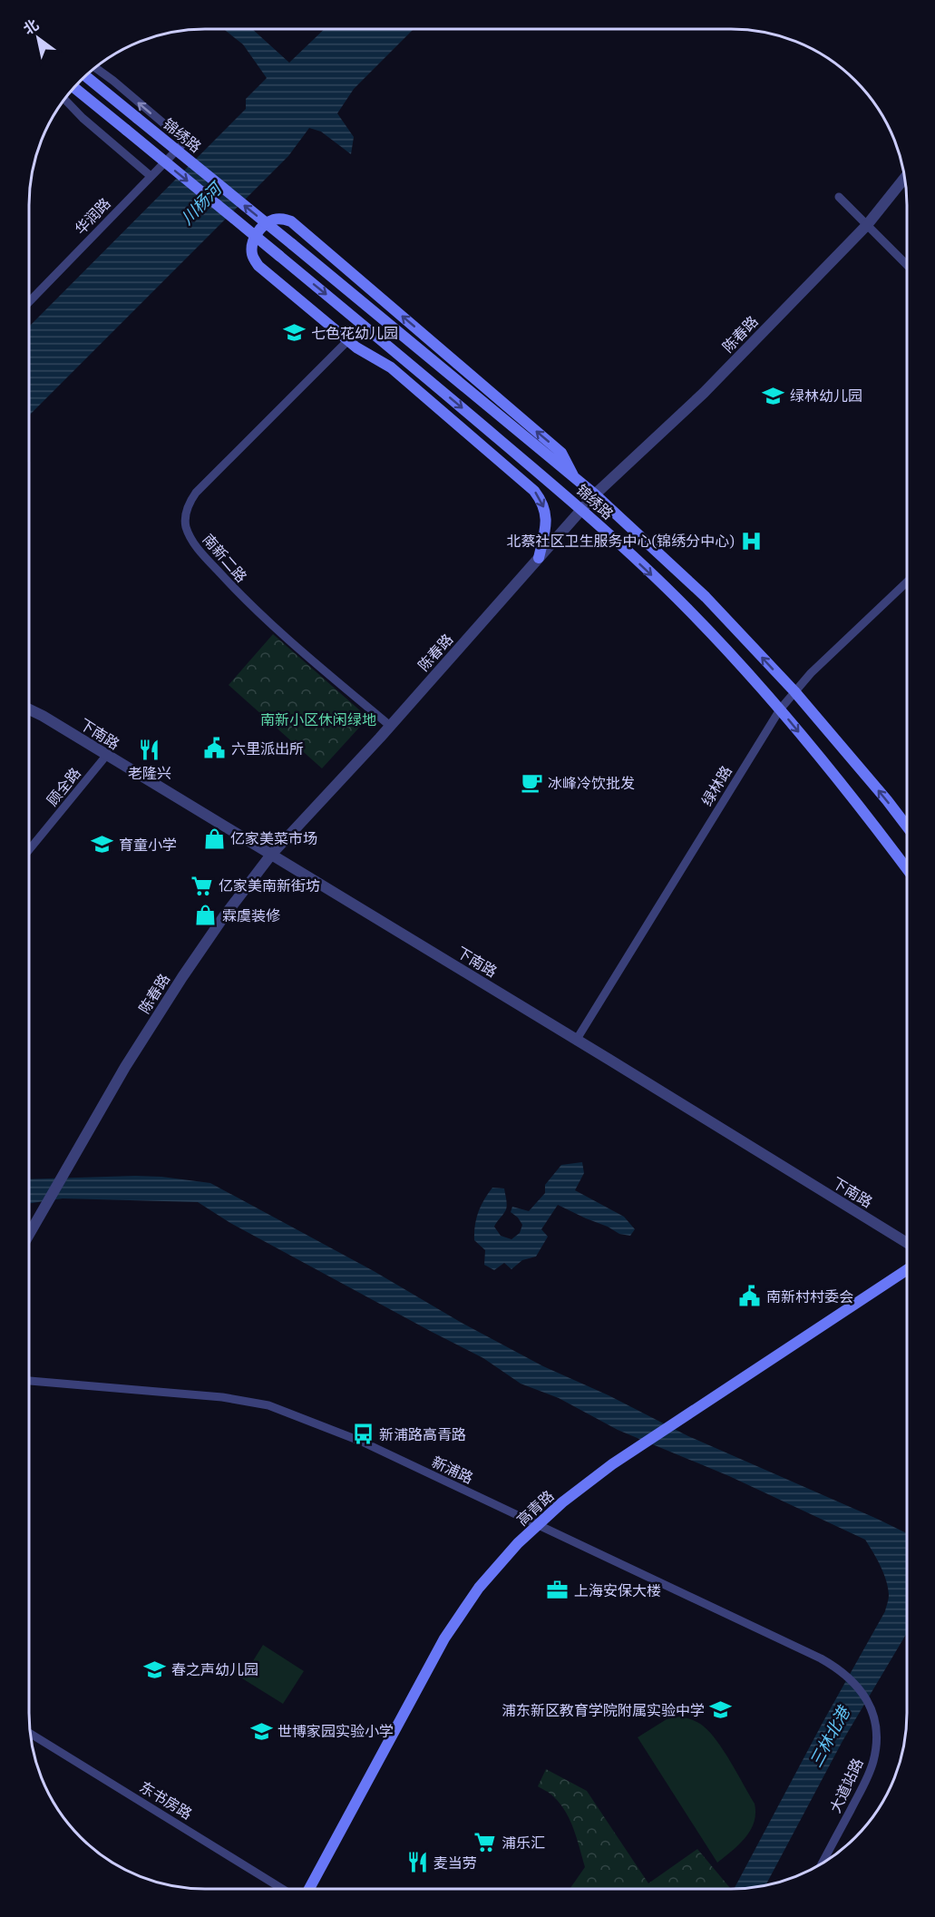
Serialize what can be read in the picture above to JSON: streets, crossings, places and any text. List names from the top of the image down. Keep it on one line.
{"streets":{"main road":["锦绣路","高青路"],"street":["华润路","陈春路","南新二路","下南路","绿林路","顾全路","新浦路","大道站路","东书房路"]},"crossings":[["锦绣路","陈春路"],["锦绣路","南新二路"],["锦绣路","绿林路"],["陈春路","南新二路"],["陈春路","下南路"],["下南路","绿林路"],["下南路","顾全路"],["新浦路","高青路"],["新浦路","大道站路"]],"water":["川杨河","三林北港"],"parks":["南新小区休闲绿地"],"places":{"school or university":["七色花幼儿园","绿林幼儿园","育童小学","春之声幼儿园","浦东新区教育学院附属实验中学","世博家园实验小学"],"hospital":["北蔡社区卫生服务中心(锦绣分中心)"],"public building":["六里派出所","南新村村委会"],"restaurant":["老隆兴","麦当劳"],"cafe":["冰峰冷饮批发"],"shop":["亿家美菜市场","霖虞装修"],"supermarket":["亿家美南新街坊","浦乐汇"],"bus stop":["新浦路高青路"],"office":["上海安保大楼"]},"north":"top left"}
